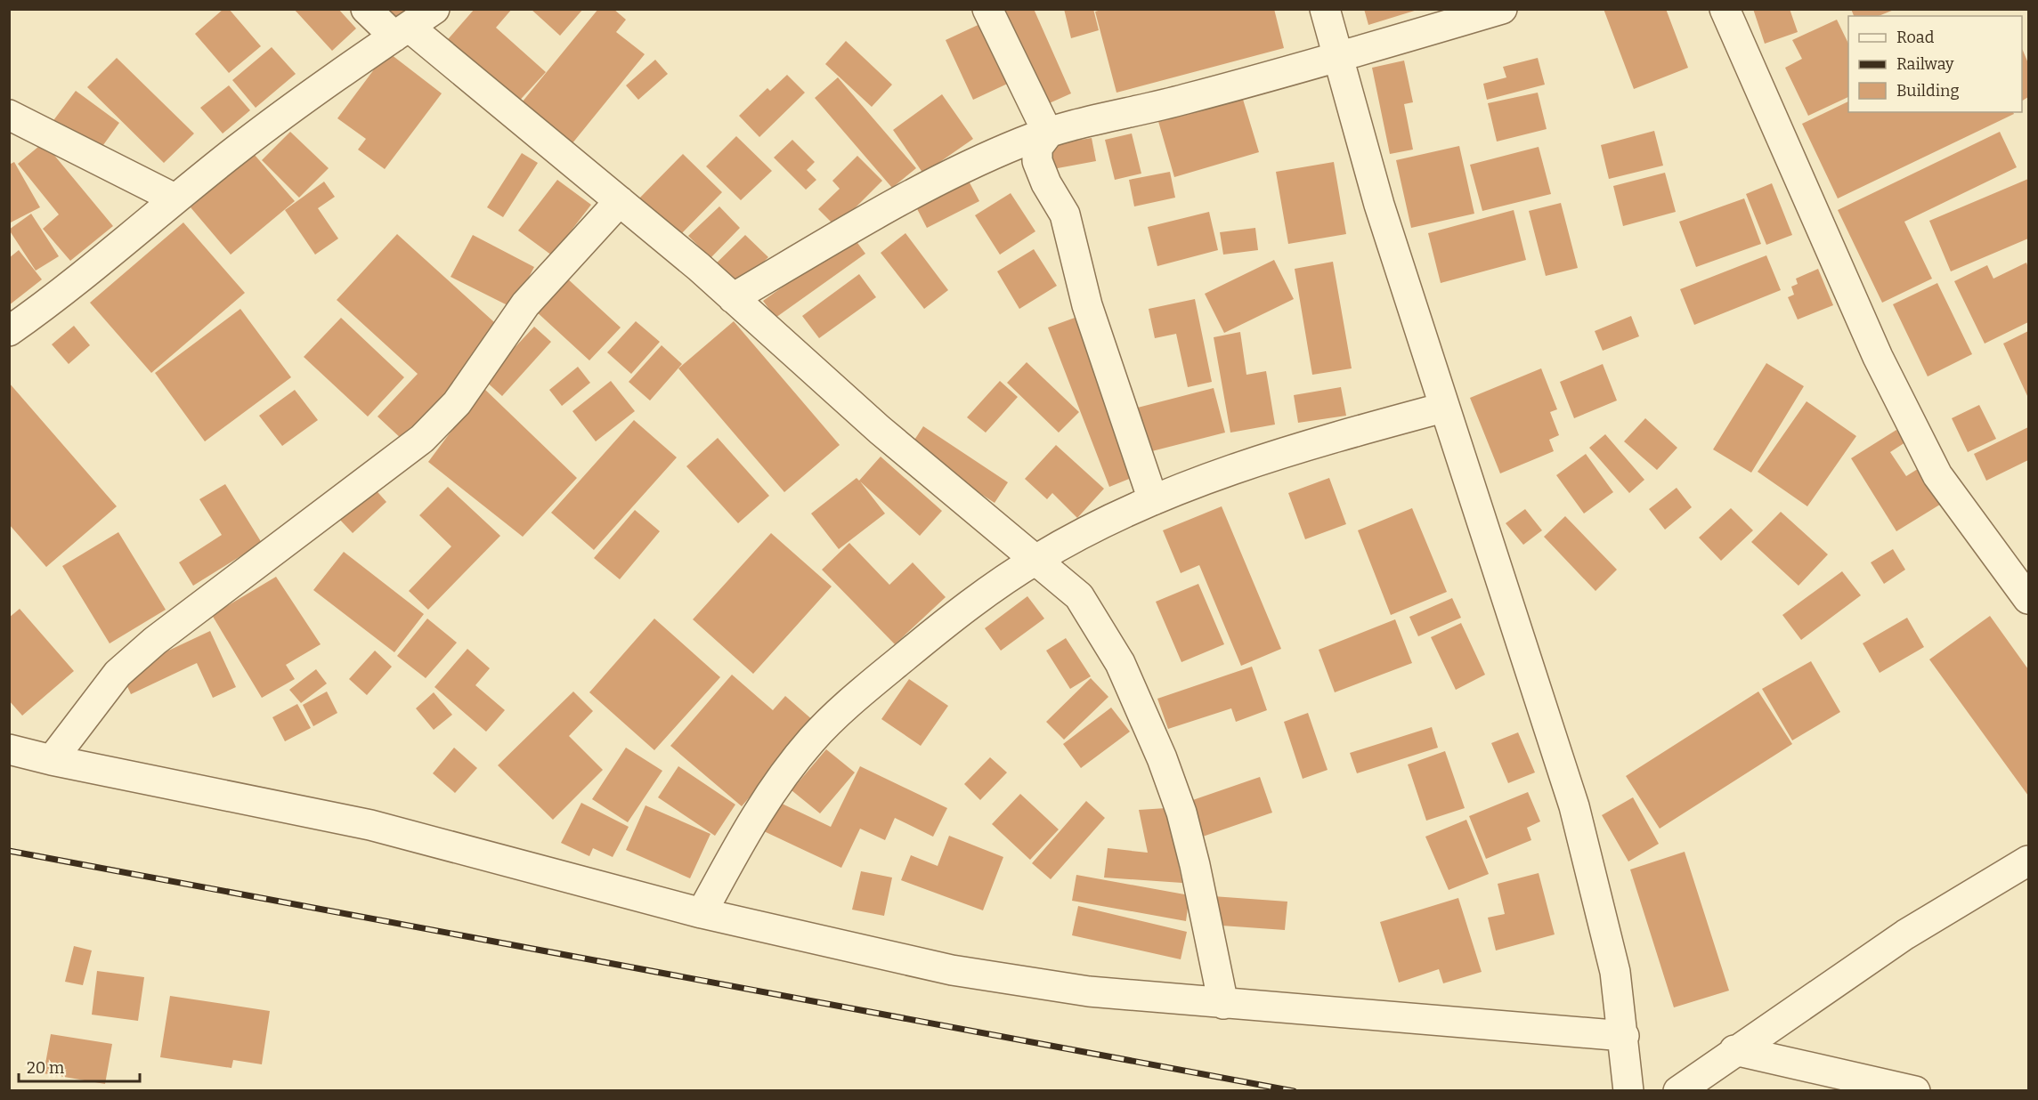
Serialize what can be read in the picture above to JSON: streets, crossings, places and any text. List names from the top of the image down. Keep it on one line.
{"legend":["Road","Railway","Building"],"scale_bar":"20 m"}
